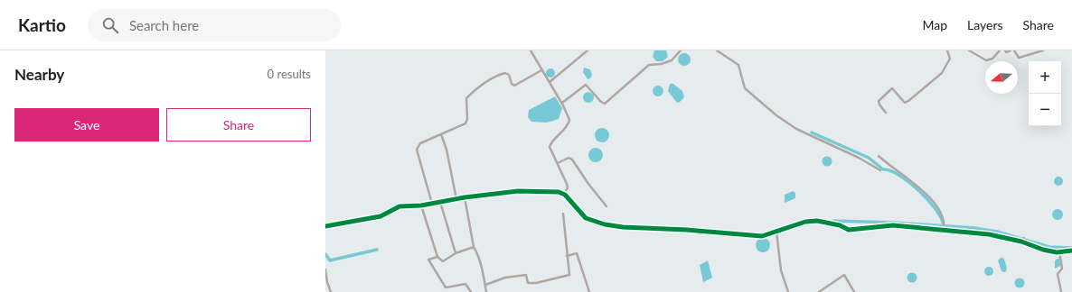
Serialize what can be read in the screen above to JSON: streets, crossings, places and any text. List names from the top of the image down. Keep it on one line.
{"north":"left","page":{"header":"Kartio","search":"Search here","nav":["Map","Layers","Share"],"heading":["Nearby","0 results"],"map_buttons":["+","−"],"buttons":["Save","Share"]}}
